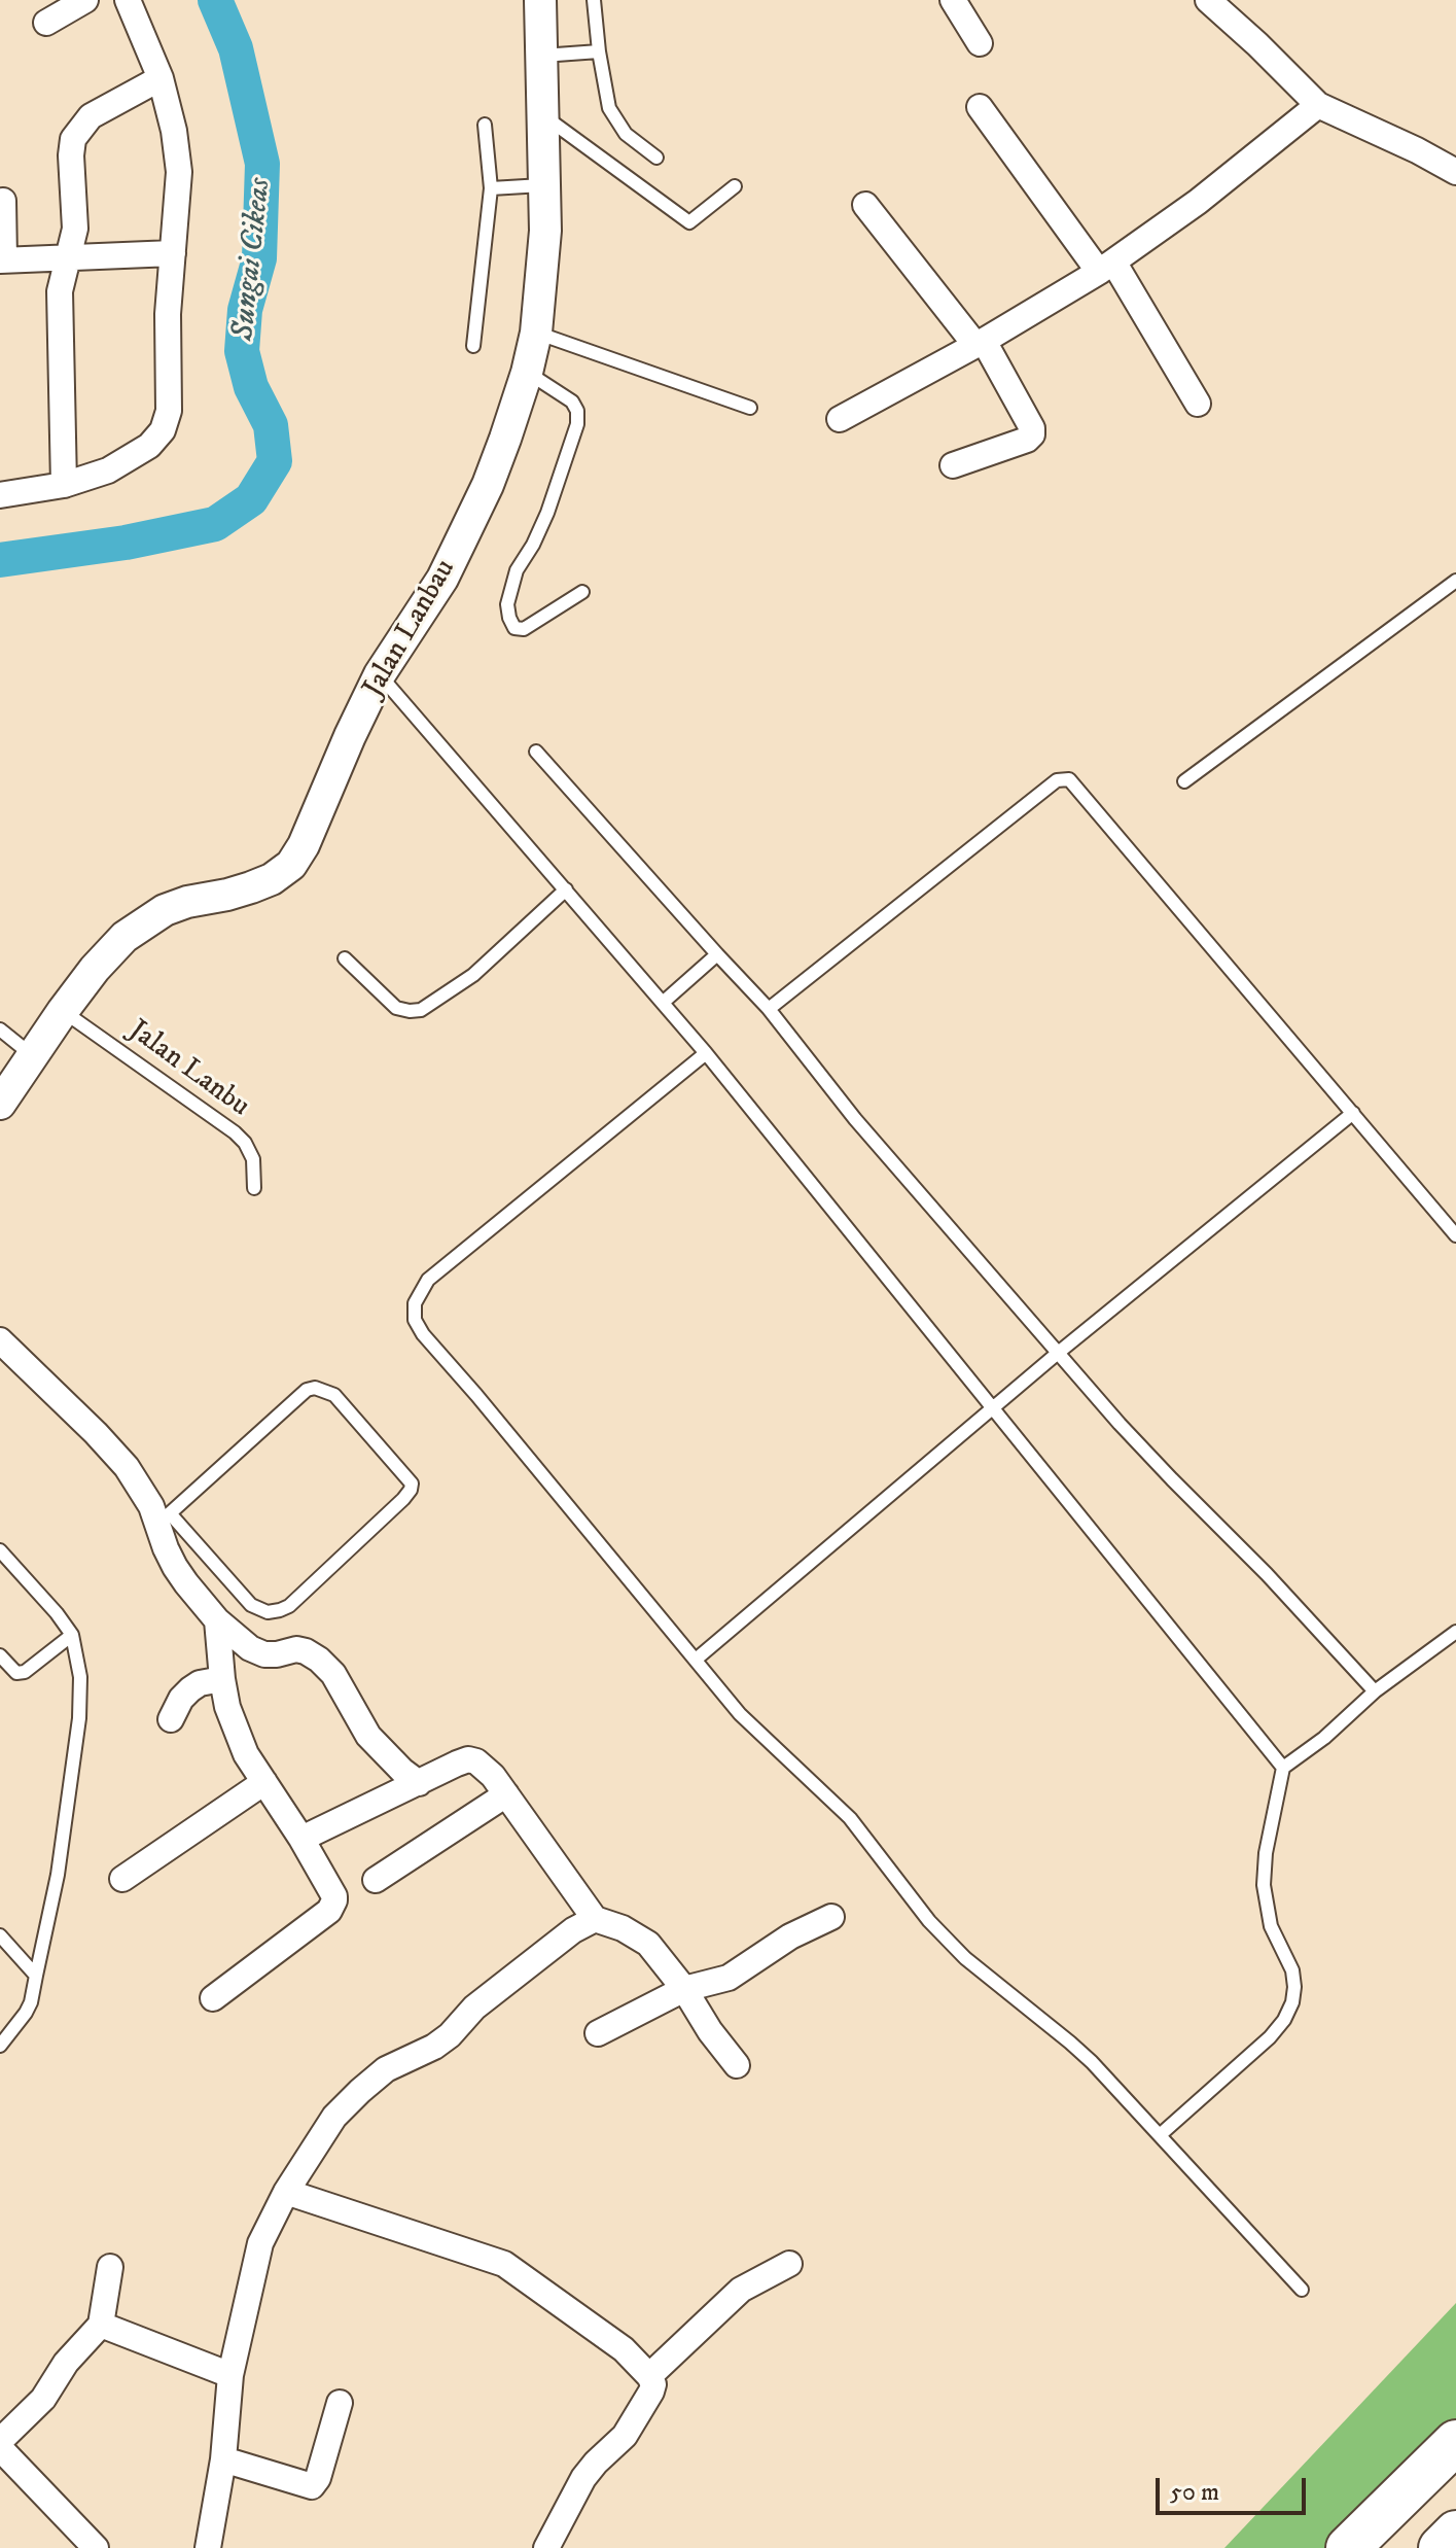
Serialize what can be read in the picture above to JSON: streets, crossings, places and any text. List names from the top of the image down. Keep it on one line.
{"streets":{"street":["Jalan Lanbau"],"lane":["Jalan Lanbu"]},"crossings":[["Jalan Lanbau","Jalan Lanbu"]],"water":["Sungai Cikeas"],"scale_bar":"50 m"}
